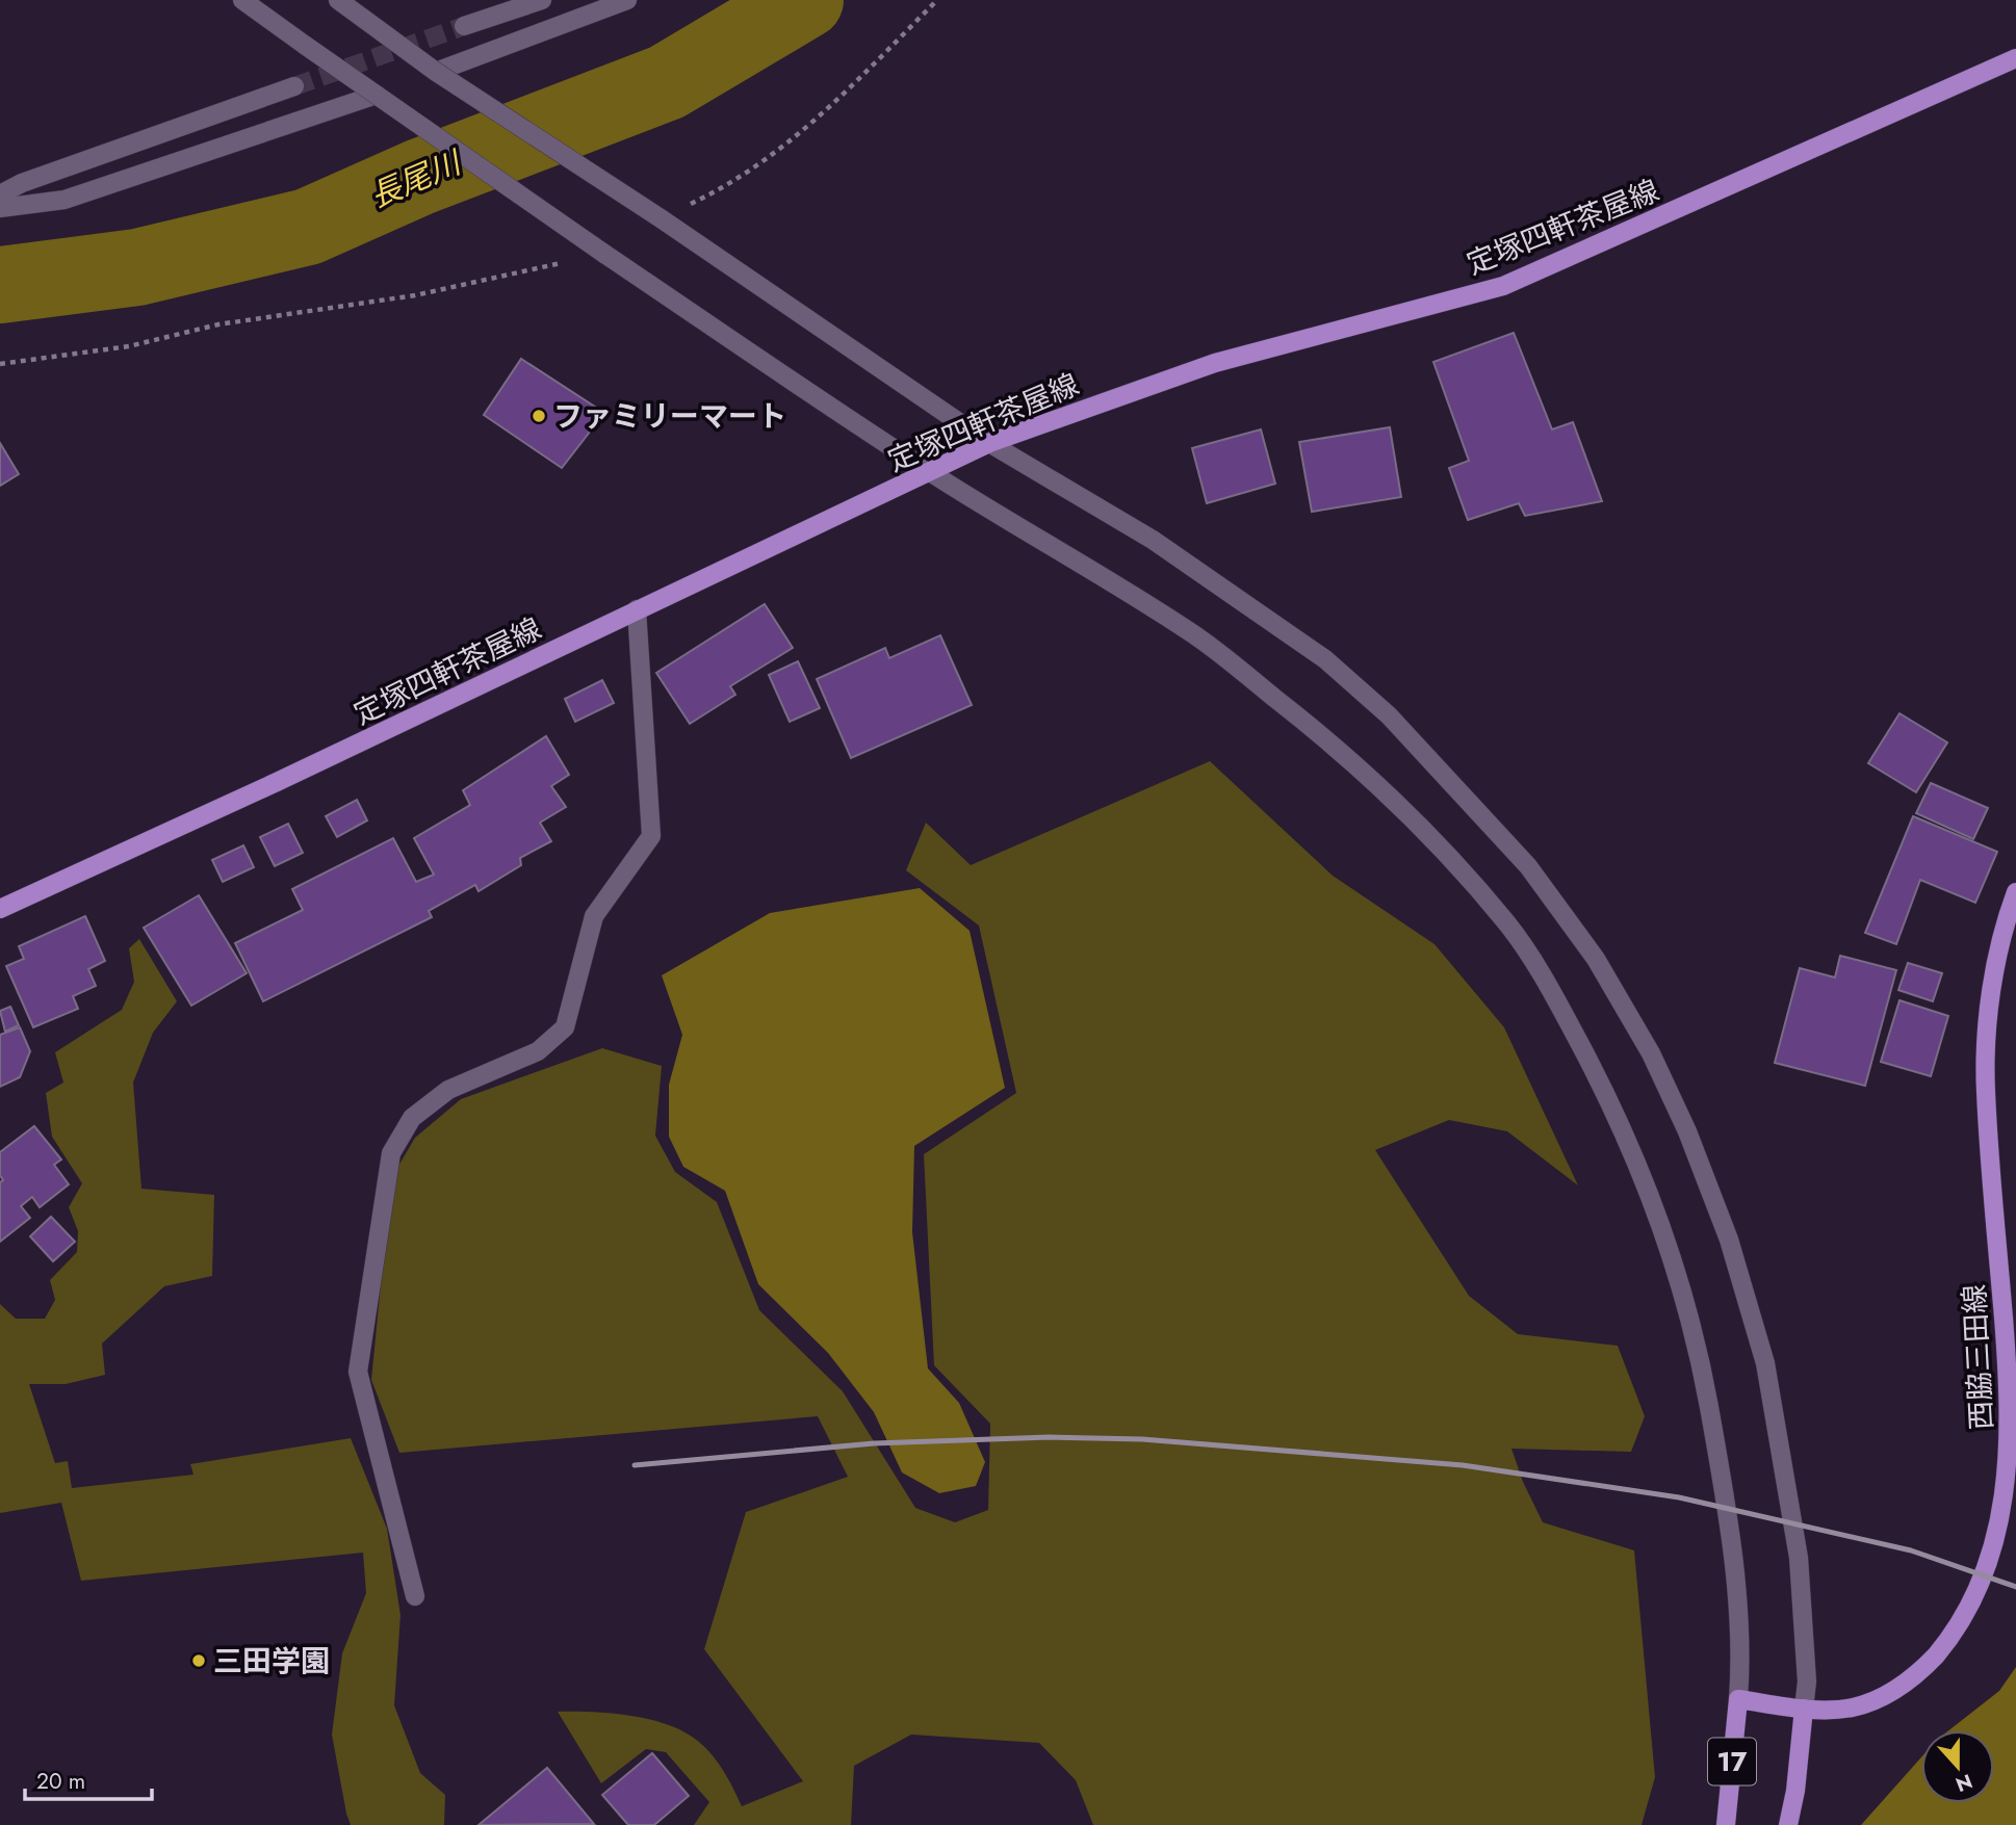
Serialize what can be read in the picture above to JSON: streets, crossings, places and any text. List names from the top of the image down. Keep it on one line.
{"streets":{"main road":["定塚四軒茶屋線","西脇三田線","17"]},"crossings":[["西脇三田線","17"]],"water":["長尾川"],"places":["ファミリーマート","三田学園"],"scale_bar":"20 m","north":"bottom"}
